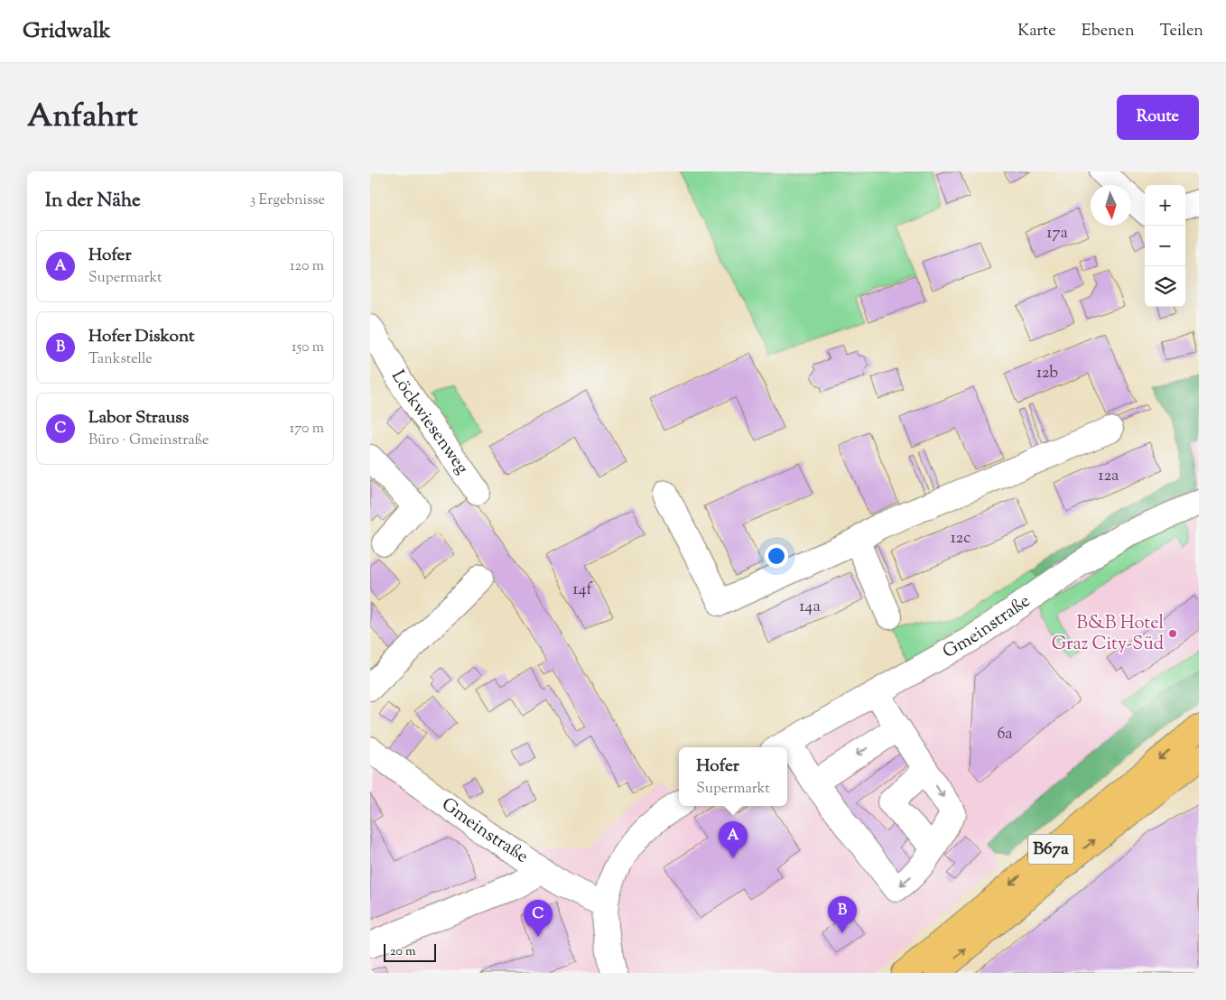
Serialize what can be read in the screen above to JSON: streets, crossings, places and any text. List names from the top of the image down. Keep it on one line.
{"streets":{"main road":["B67a"],"street":["Löckwiesenweg","Gmeinstraße"]},"places":["B&B Hotel Graz City-Süd"],"house_numbers":["17a","12b","12a","12c","14f","14a","6a"],"scale_bar":"20 m","north":"bottom","page":{"header":"Gridwalk","nav":["Karte","Ebenen","Teilen"],"title":"Anfahrt","buttons":"Route","heading":["In der Nähe","3 Ergebnisse"],"map_buttons":["+","−"],"list":[{"mark":"A","name":"Hofer","note":"Supermarkt","value":"120 m"},{"mark":"B","name":"Hofer Diskont","note":"Tankstelle","value":"150 m"},{"mark":"C","name":"Labor Strauss","note":"Büro · Gmeinstraße","value":"170 m"}],"popup":["Hofer","Supermarkt"],"pins":["A","B","C"],"scale":"20 m"}}
